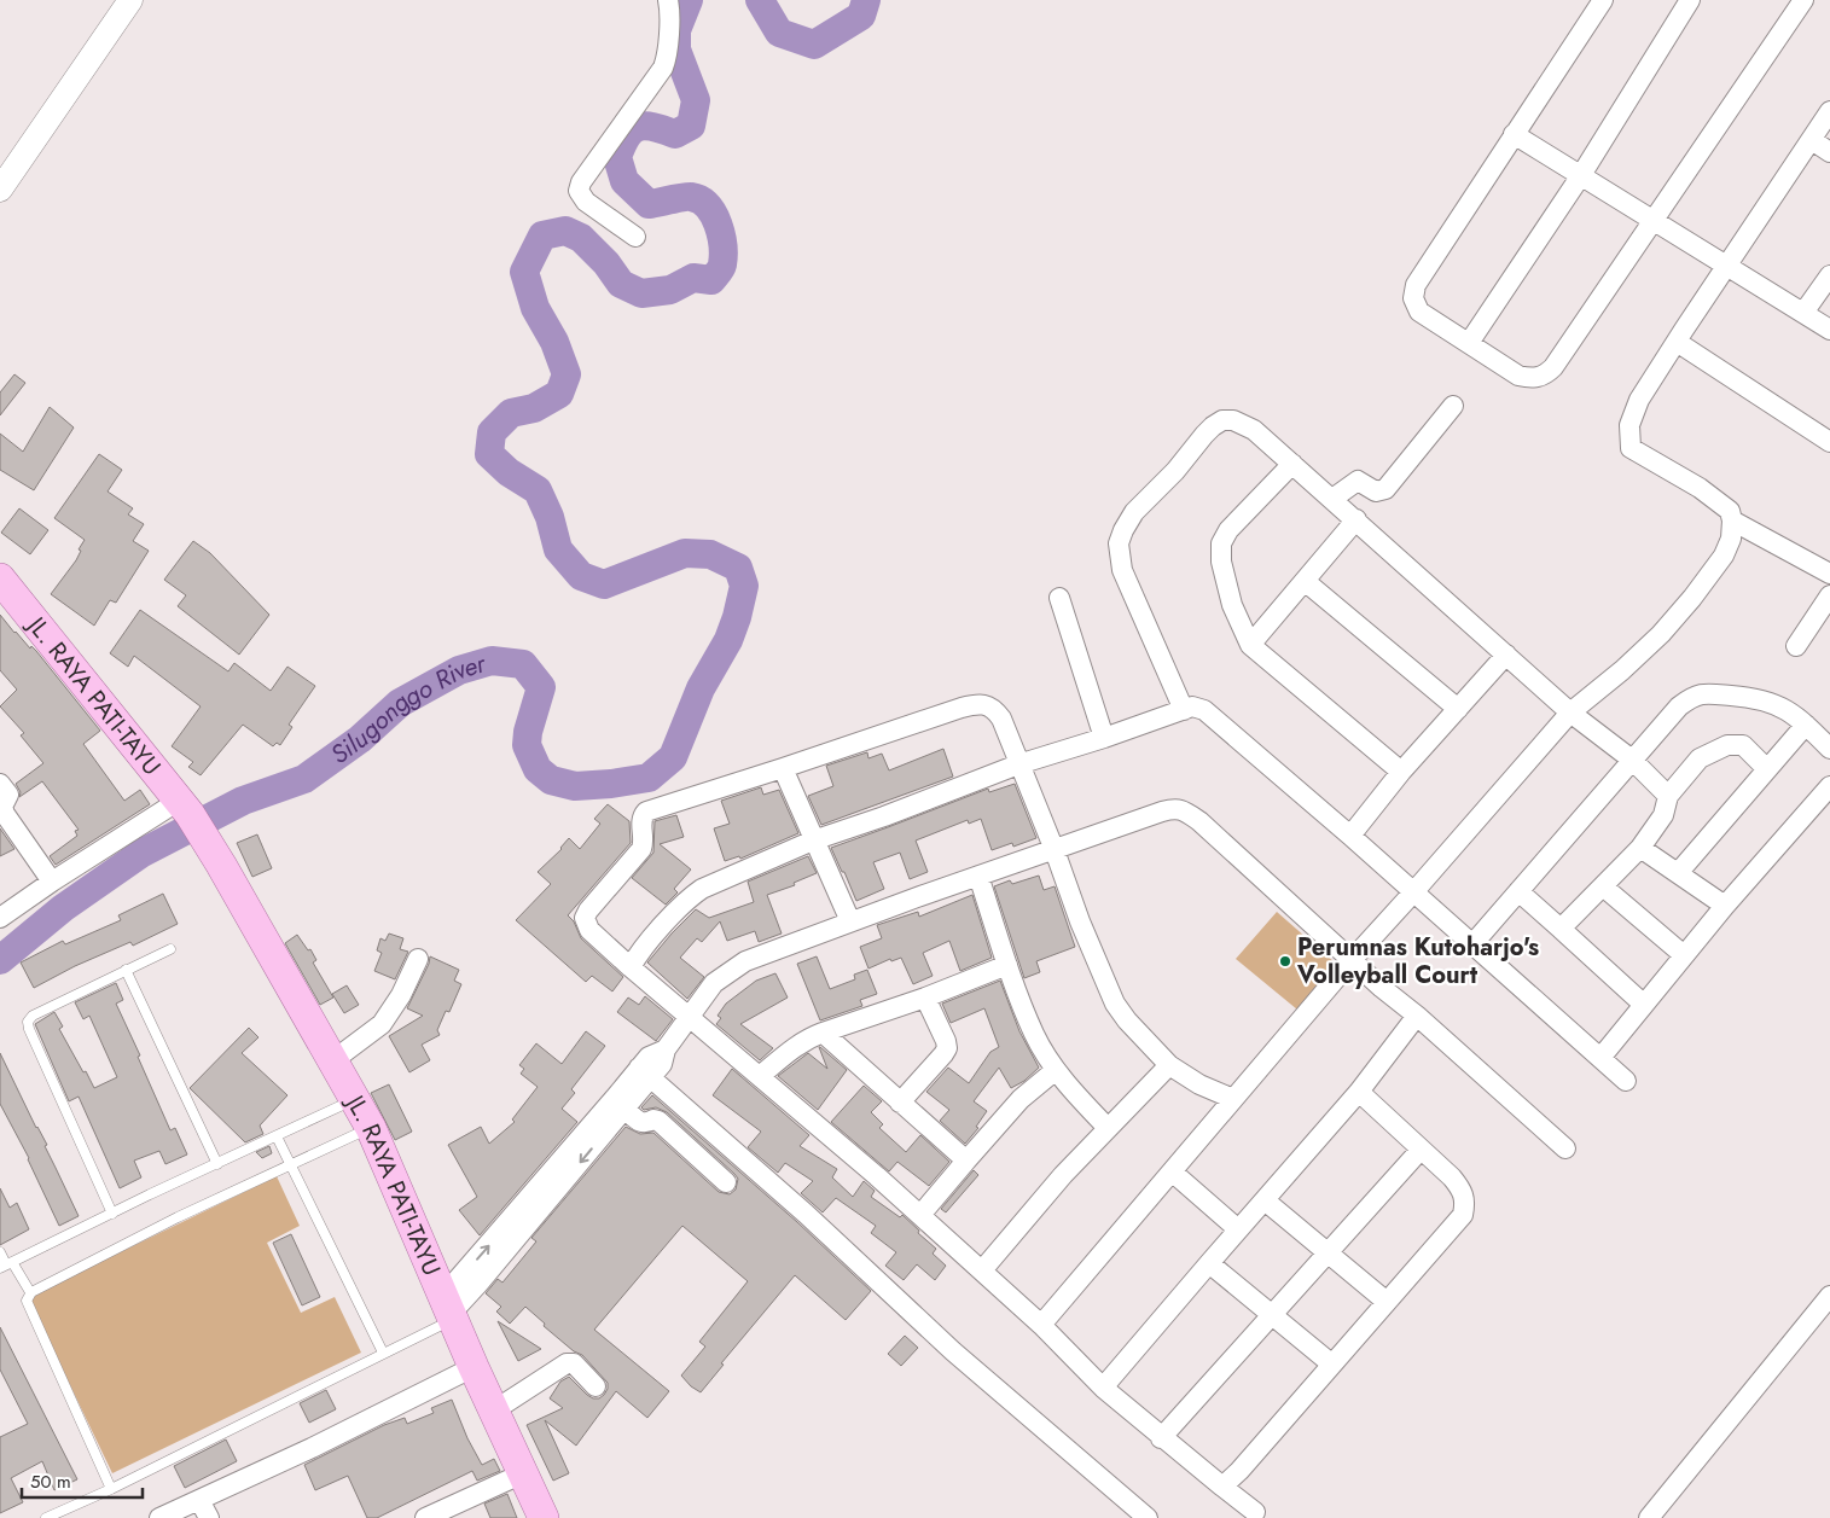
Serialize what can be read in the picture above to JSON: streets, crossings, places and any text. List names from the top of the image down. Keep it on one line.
{"streets":{"main road":["JL. RAYA PATI-TAYU"]},"water":["Silugonggo River"],"places":["Perumnas Kutoharjo's Volleyball Court"],"scale_bar":"50 m"}
